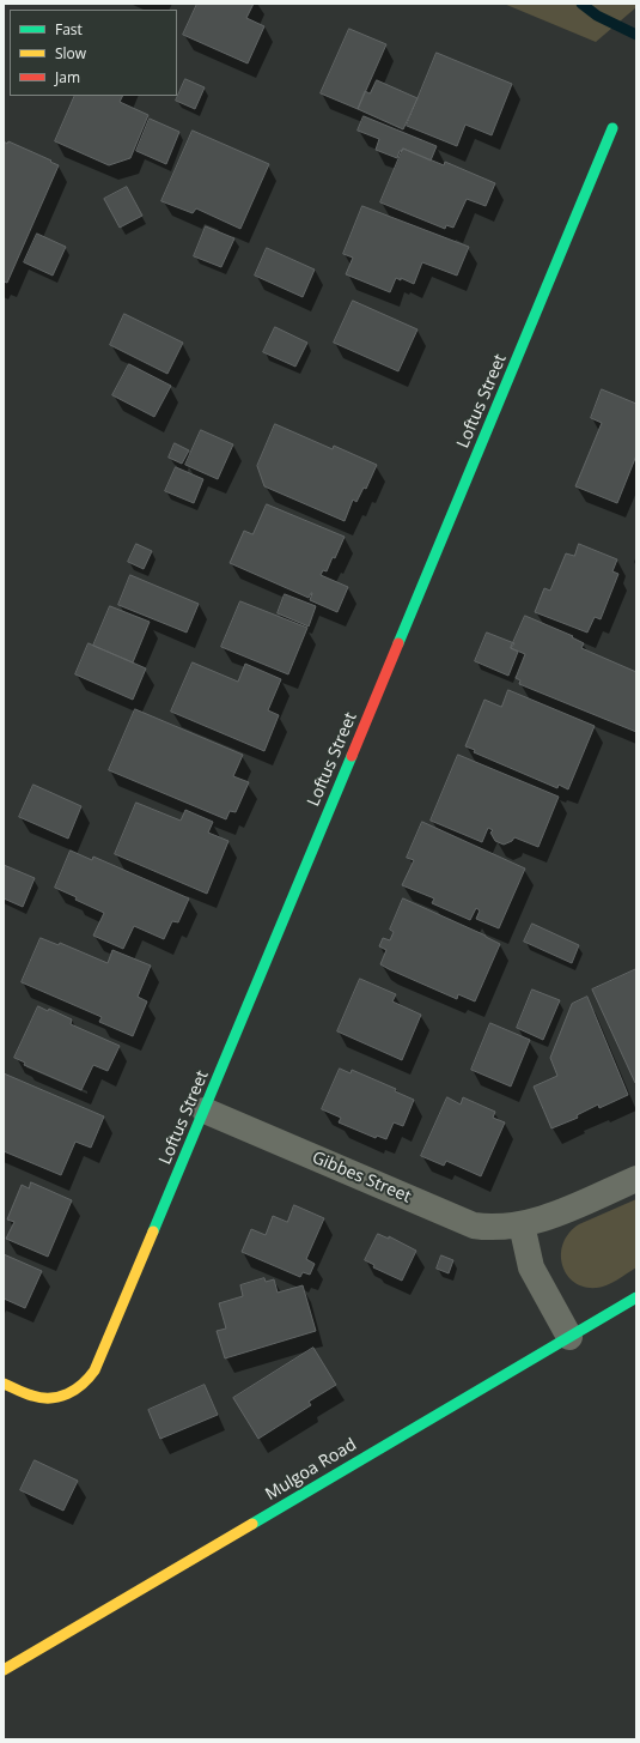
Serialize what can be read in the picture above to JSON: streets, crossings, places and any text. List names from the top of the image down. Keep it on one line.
{"streets":{"street":["Loftus Street","Gibbes Street","Mulgoa Road"]},"crossings":[["Loftus Street","Gibbes Street"]],"legend":["Fast","Slow","Jam"]}
